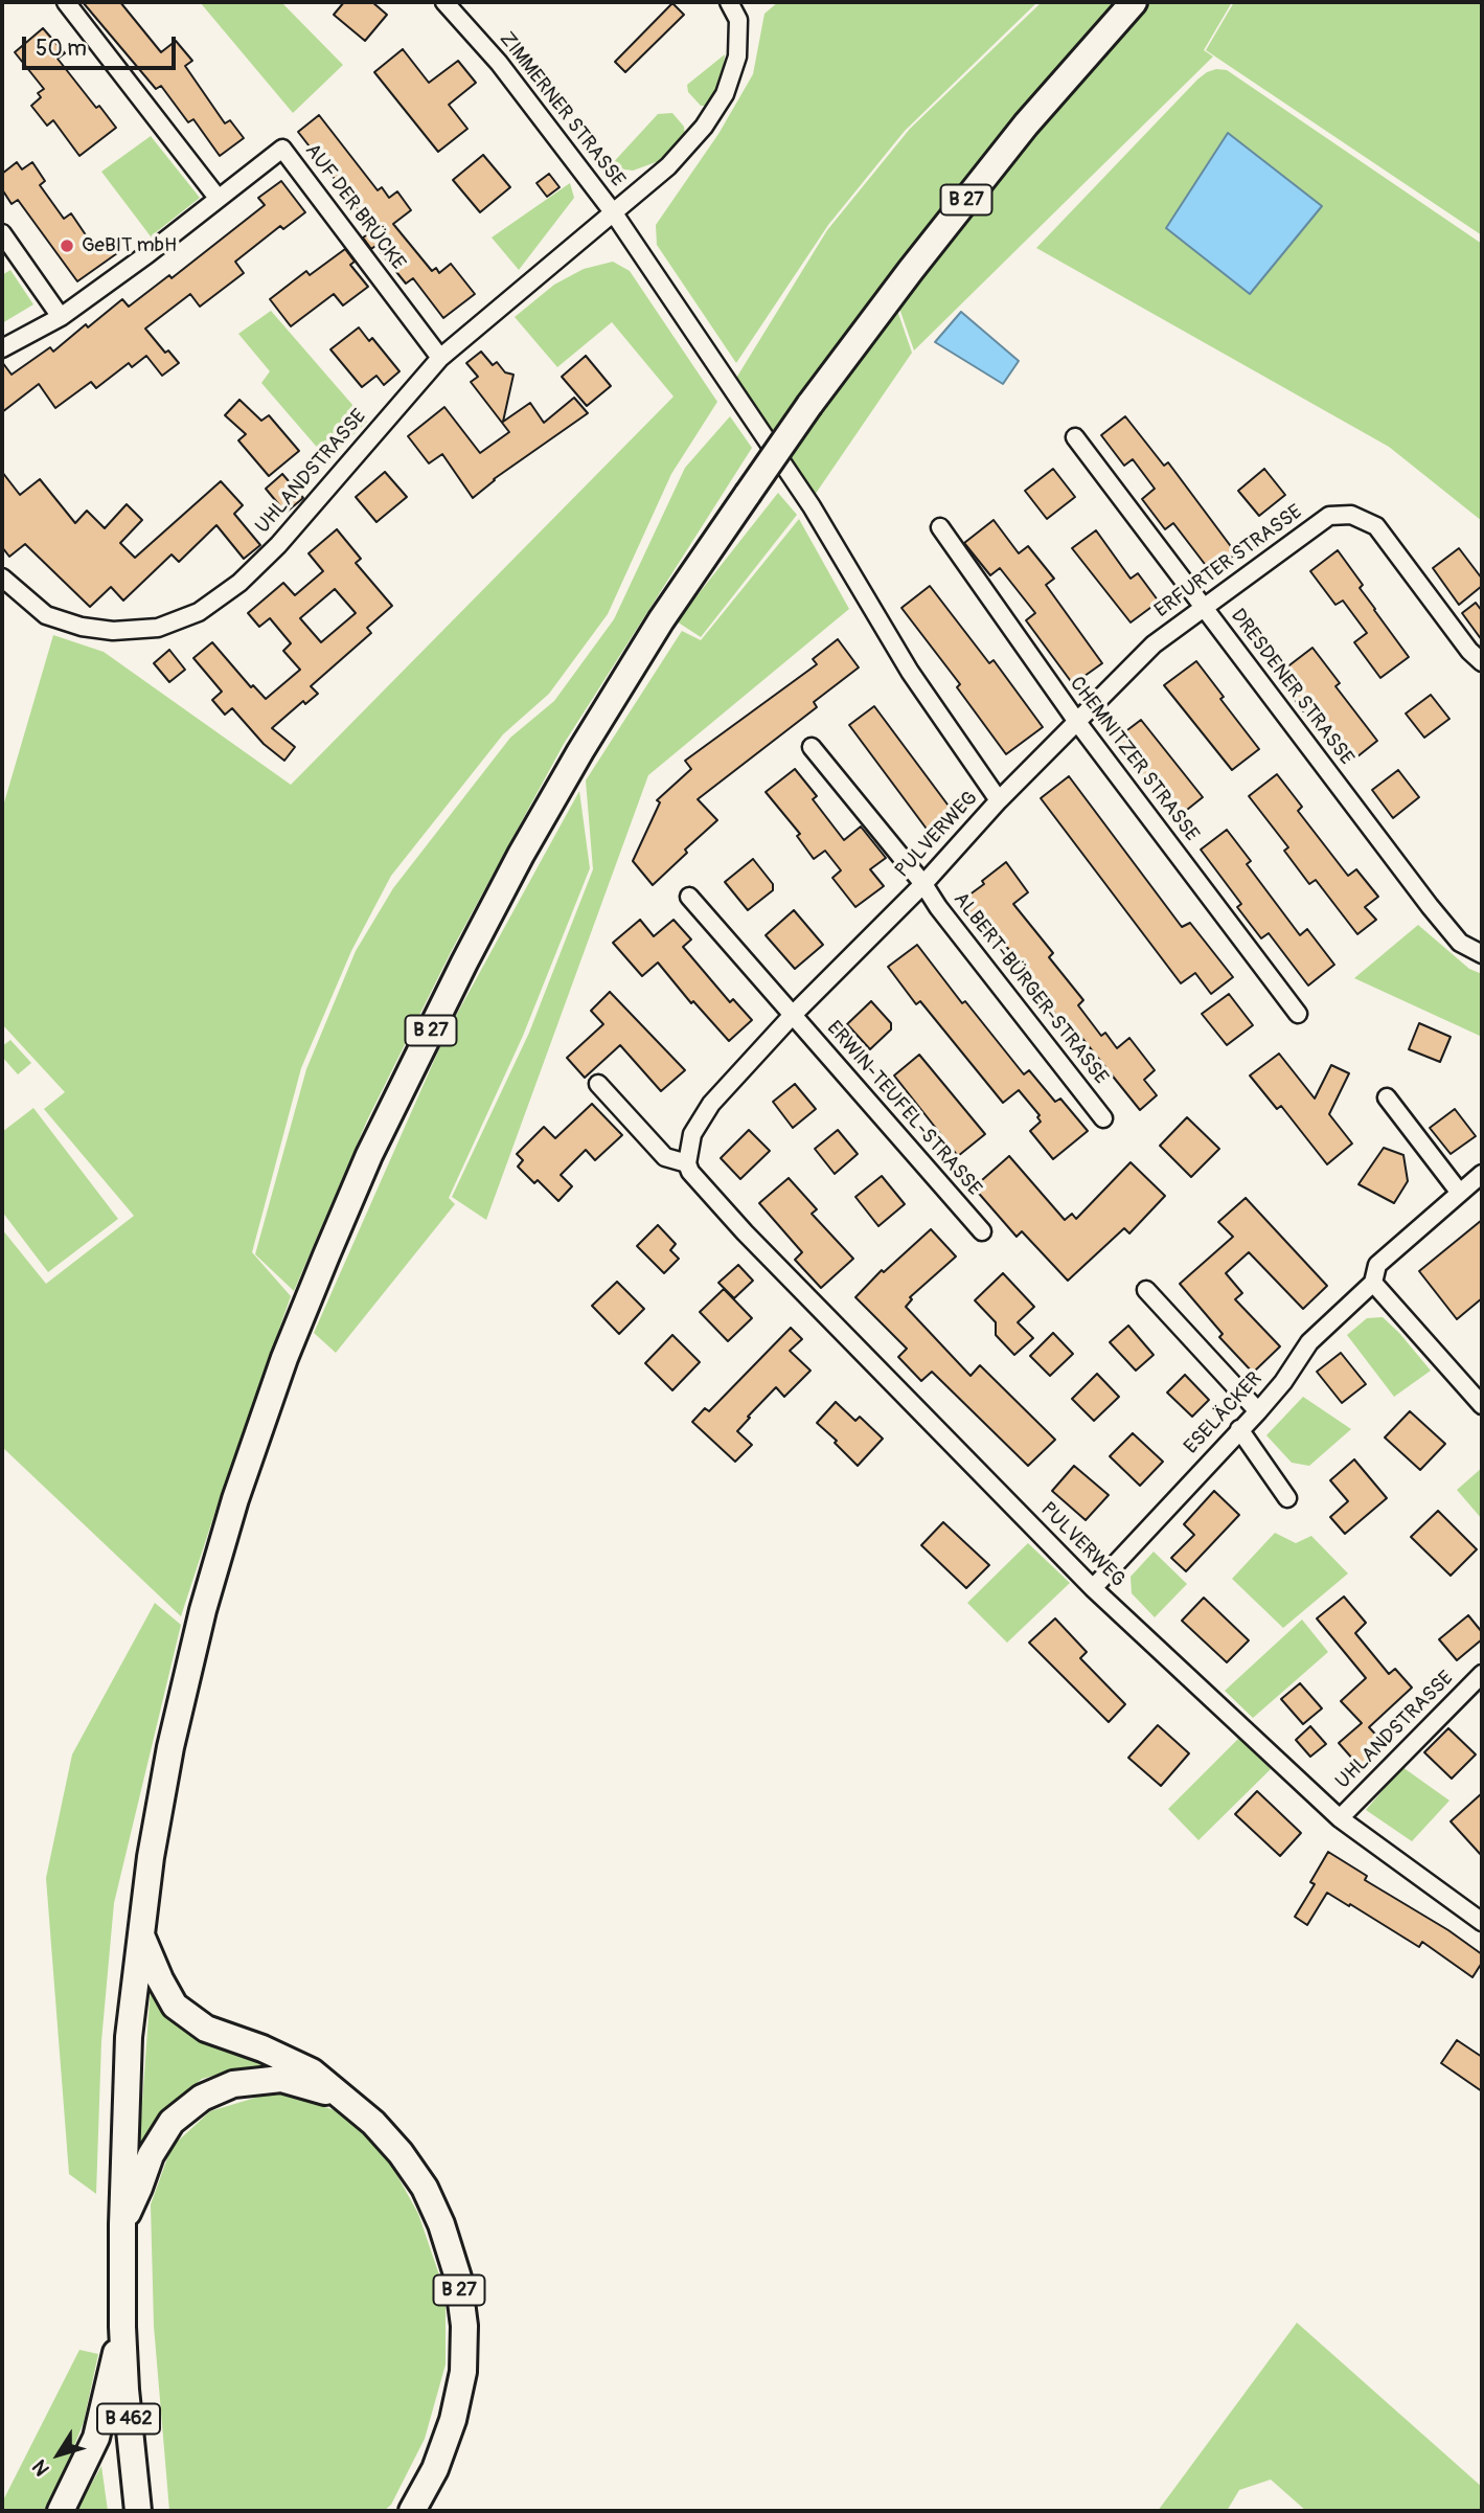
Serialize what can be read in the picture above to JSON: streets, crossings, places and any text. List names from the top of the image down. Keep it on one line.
{"streets":{"main road":["B 27","B 462"],"street":["ZIMMERNER STRASSE","AUF DER BRÜCKE","UHLANDSTRASSE","ERFURTER STRASSE","DRESDENER STRASSE","CHEMNITZER STRASSE","PULVERWEG","ALBERT-BÜRGER-STRASSE","ERWIN-TEUFEL-STRASSE","ESELÄCKER"]},"crossings":[["ZIMMERNER STRASSE","UHLANDSTRASSE"],["ZIMMERNER STRASSE","PULVERWEG"],["B 27","B 462"],["AUF DER BRÜCKE","UHLANDSTRASSE"],["UHLANDSTRASSE","PULVERWEG"],["ERFURTER STRASSE","DRESDENER STRASSE"],["ERFURTER STRASSE","CHEMNITZER STRASSE"],["ERFURTER STRASSE","PULVERWEG"],["PULVERWEG","ALBERT-BÜRGER-STRASSE"],["PULVERWEG","ERWIN-TEUFEL-STRASSE"],["PULVERWEG","ESELÄCKER"]],"places":["GeBIT mbH"],"scale_bar":"50 m","north":"bottom left"}
